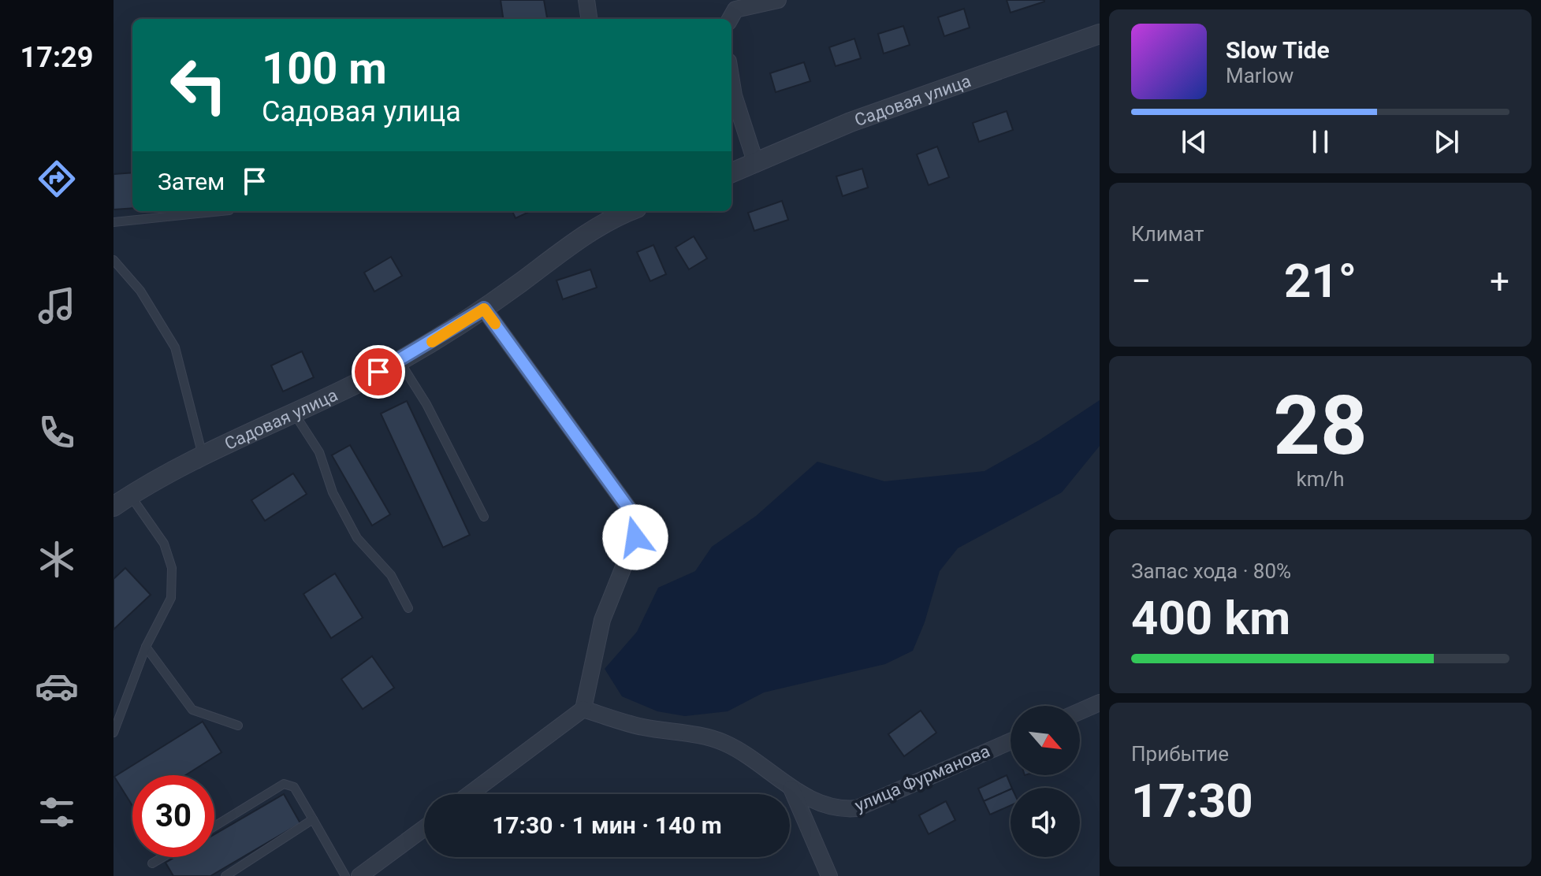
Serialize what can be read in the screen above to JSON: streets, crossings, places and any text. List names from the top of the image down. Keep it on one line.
{"streets":{"street":["Садовая улица","улица Фурманова"]},"north":"bottom right","page":{"tabs":"17:29","turn":["100 m","Садовая улица"],"song":["Slow Tide","Marlow"],"then":"Затем","tile":["Климат",["28","km/h"],["Запас хода · 80%","400 km"],["Прибытие","17:30"]],"heat":["−","21°","+"],"limit":"30","trip":"17:30 · 1 мин · 140 m"}}
